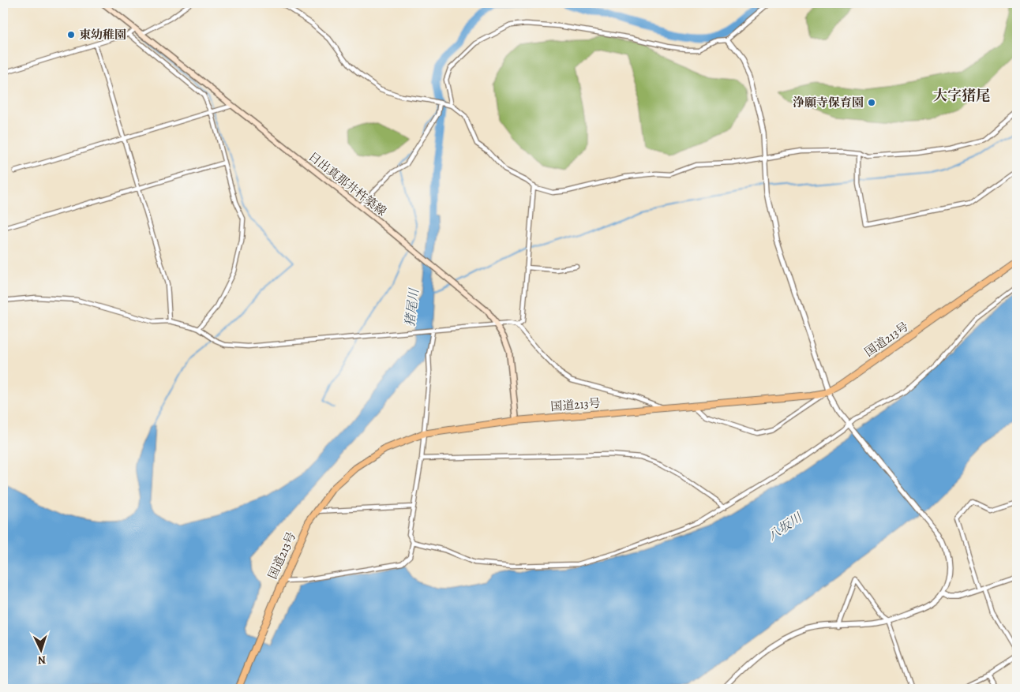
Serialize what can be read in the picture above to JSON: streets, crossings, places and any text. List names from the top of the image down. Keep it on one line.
{"streets":{"highway":["国道213号"],"main road":["日出真那井杵築線"]},"crossings":[["日出真那井杵築線","国道213号"]],"districts":["大字猪尾"],"water":["猪尾川","八坂川"],"places":["東幼稚園","浄願寺保育園"],"north":"bottom"}
